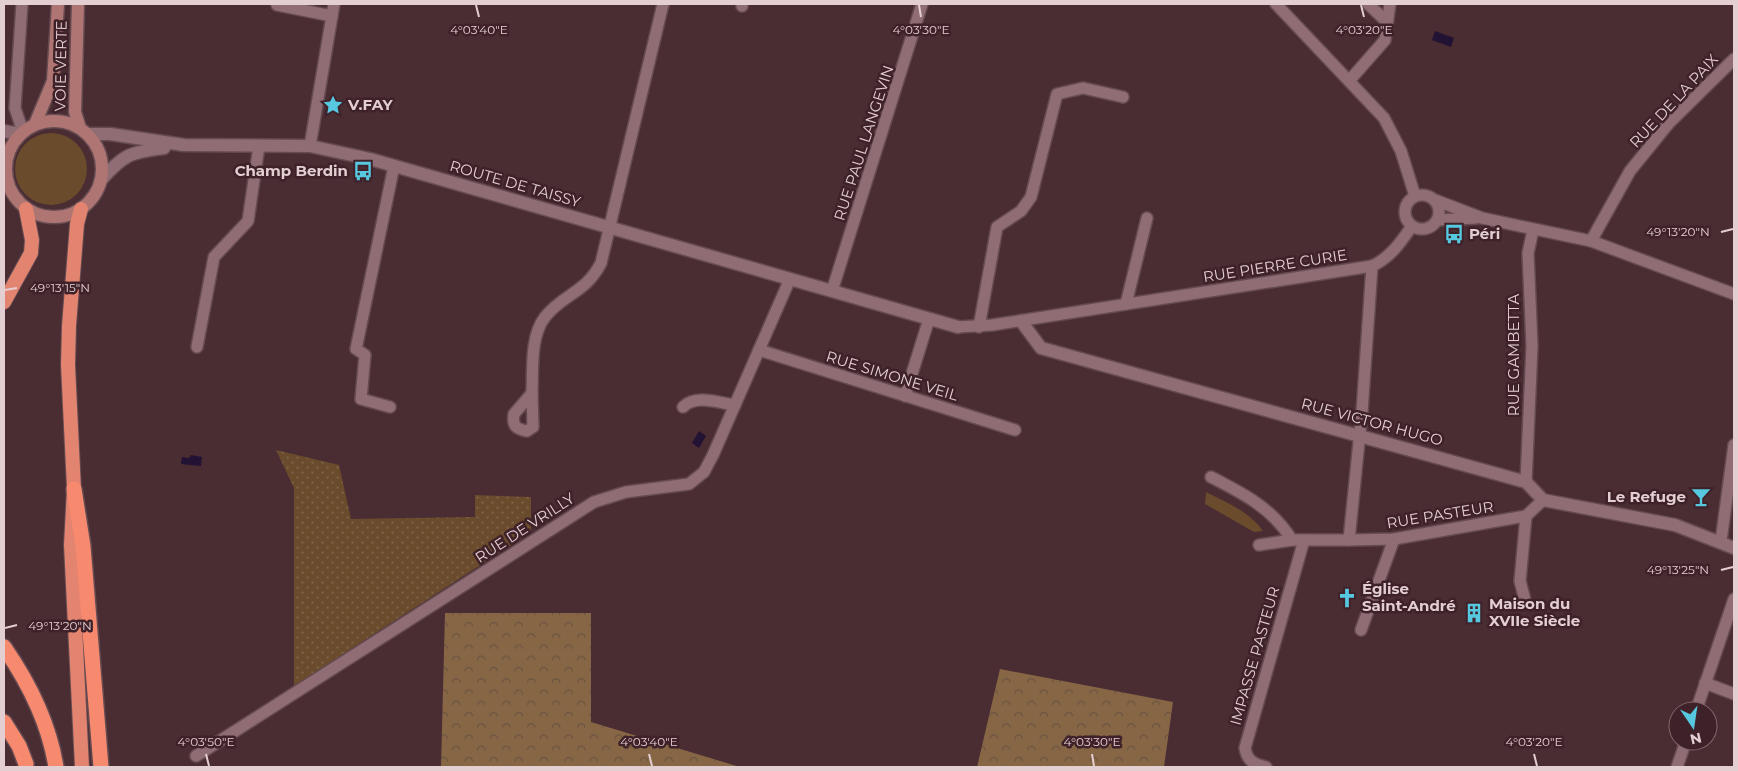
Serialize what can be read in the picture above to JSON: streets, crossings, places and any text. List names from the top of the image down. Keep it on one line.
{"streets":{"main road":["VOIE VERTE"],"street":["RUE DE LA PAIX","RUE PAUL LANGEVIN","ROUTE DE TAISSY","RUE PIERRE CURIE","RUE GAMBETTA","RUE SIMONE VEIL","RUE VICTOR HUGO","RUE PASTEUR","RUE DE VRILLY","IMPASSE PASTEUR"]},"crossings":[["VOIE VERTE","ROUTE DE TAISSY"],["RUE PAUL LANGEVIN","ROUTE DE TAISSY"],["ROUTE DE TAISSY","RUE DE VRILLY"],["RUE PIERRE CURIE","RUE VICTOR HUGO"],["RUE GAMBETTA","RUE VICTOR HUGO"],["RUE SIMONE VEIL","RUE DE VRILLY"]],"places":{"place":["V.FAY"],"bus stop":["Champ Berdin","Péri"],"bar":["Le Refuge"],"church":["Église Saint-André"],"building":["Maison du XVIIe Siècle"]},"north":"bottom","coordinates":["4°03'40\"E","4°03'30\"E","4°03'20\"E","49°13'20\"N","49°13'15\"N","49°13'25\"N","4°03'50\"E"]}
